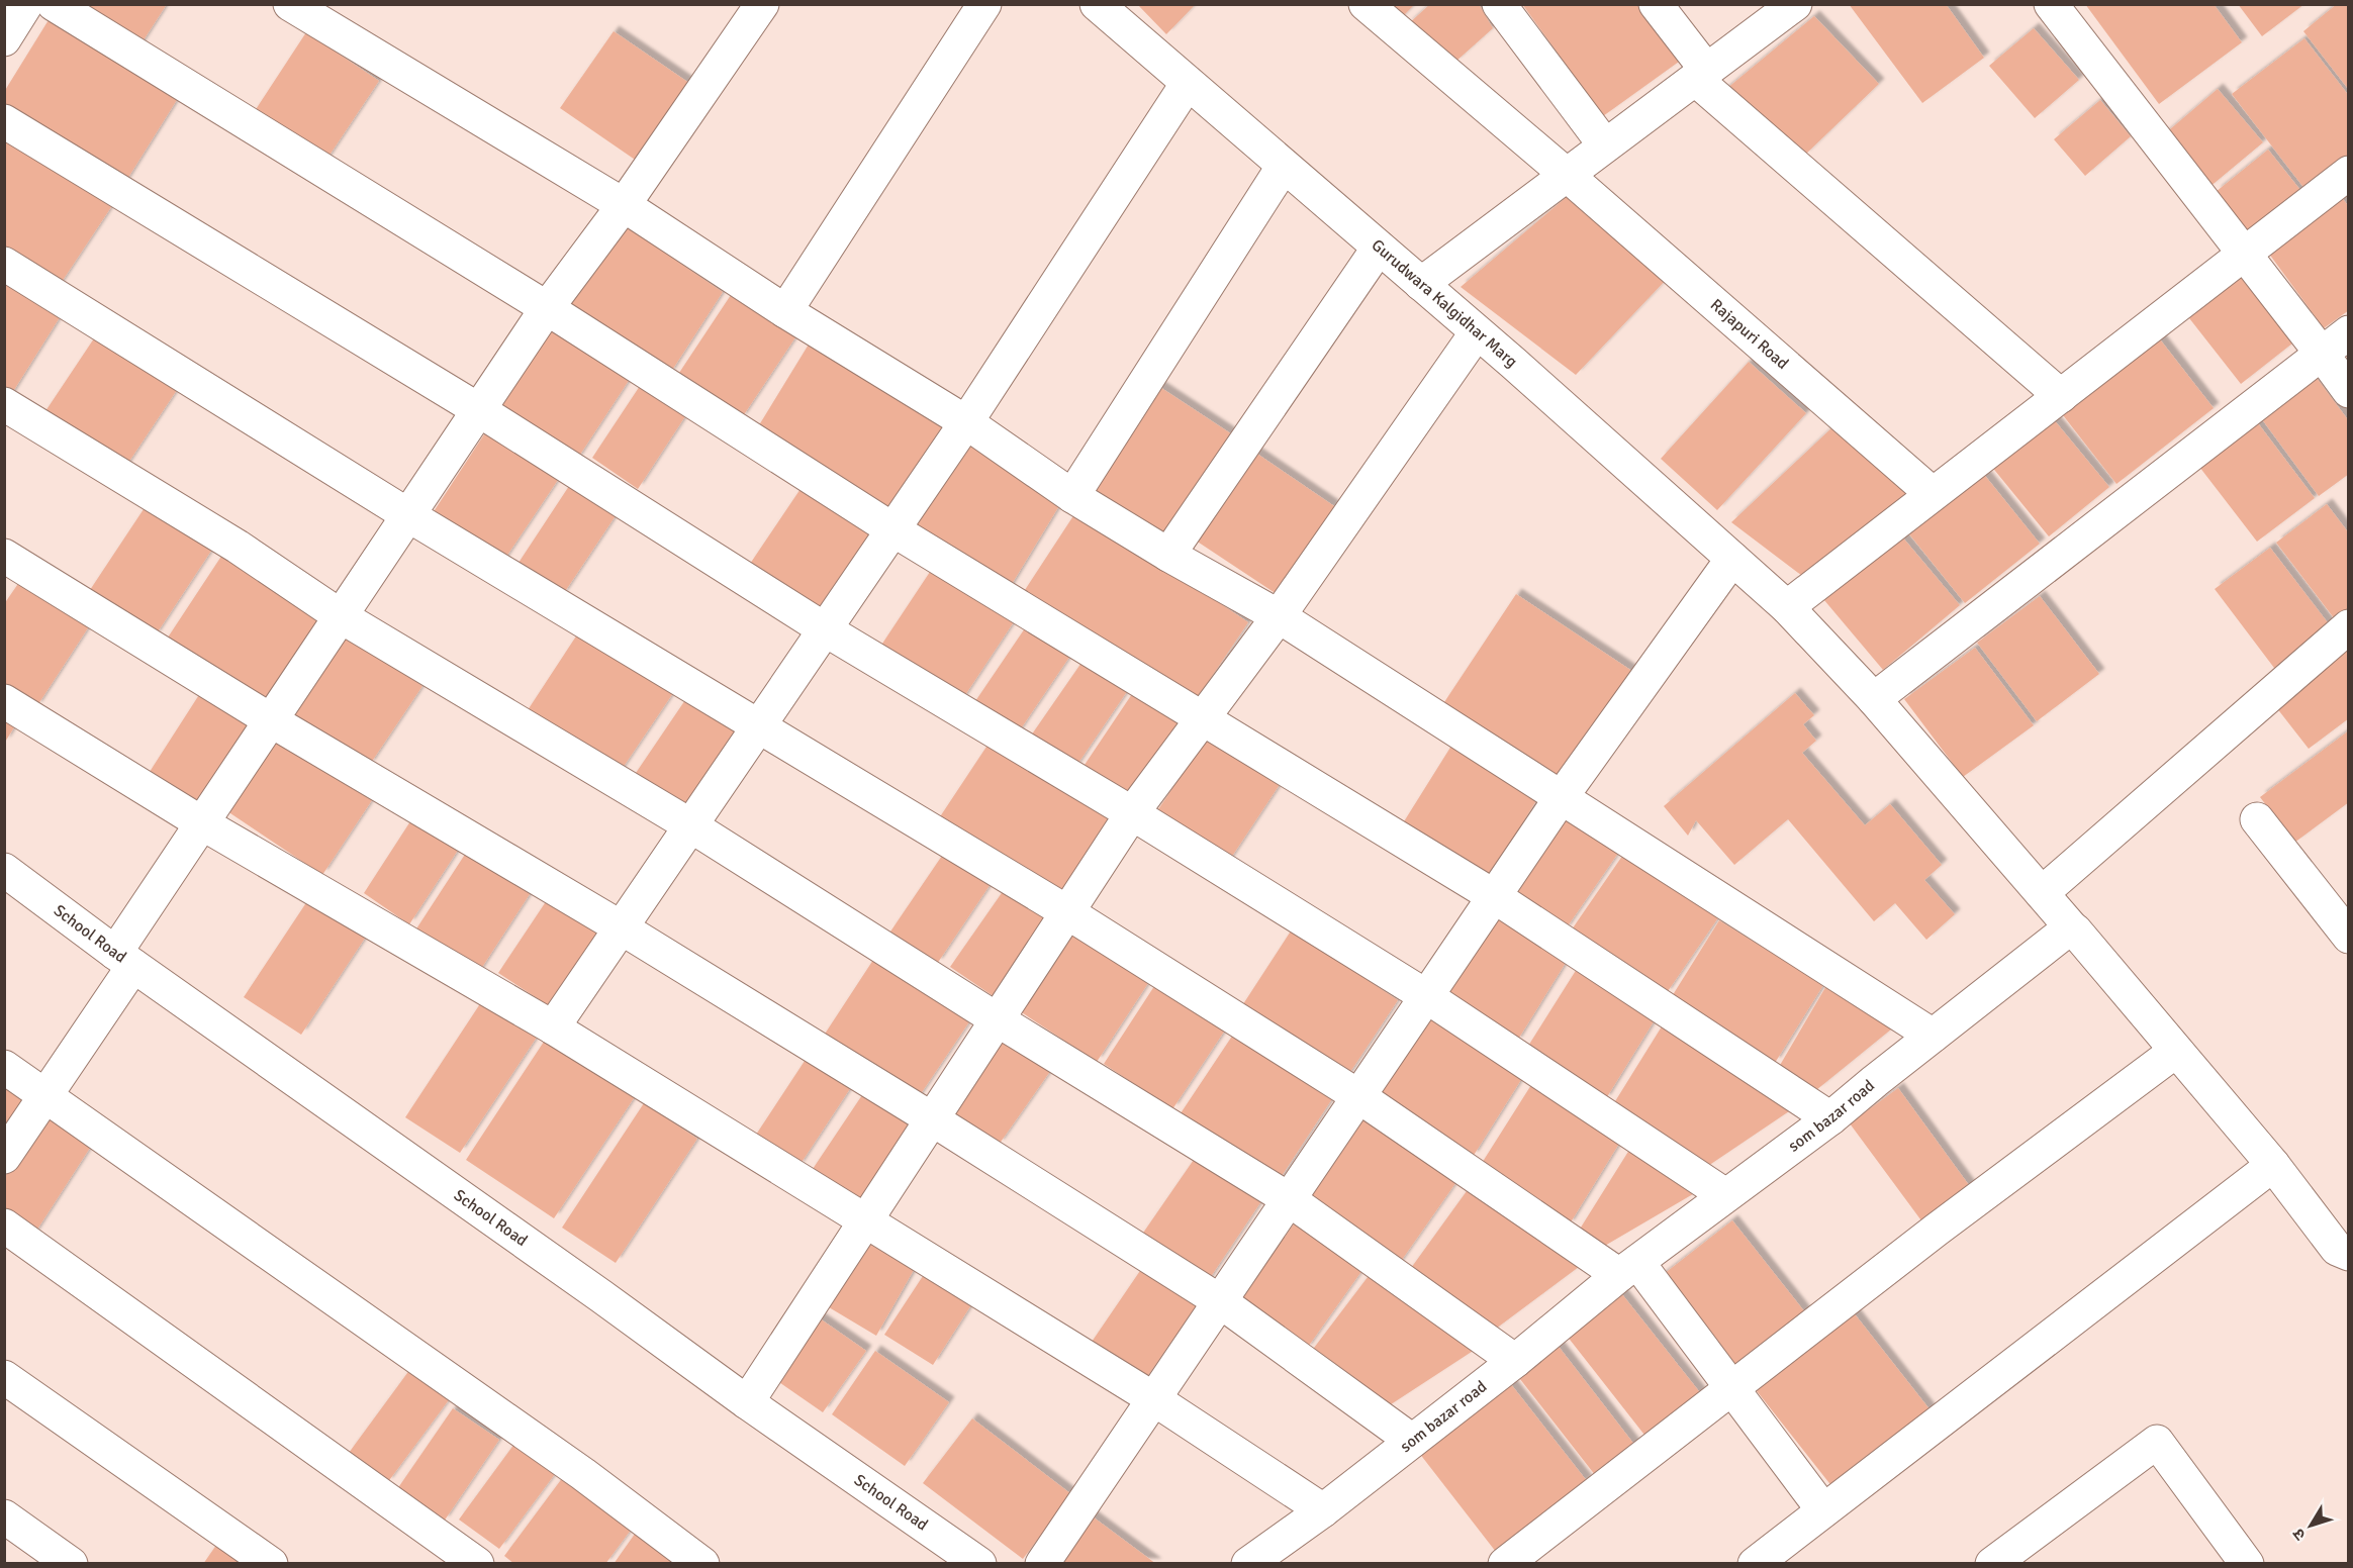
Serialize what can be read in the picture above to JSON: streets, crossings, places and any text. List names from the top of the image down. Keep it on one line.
{"streets":{"street":["Gurudwara Kalgidhar Marg","Rajapuri Road","School Road","som bazar road"]},"crossings":[["Gurudwara Kalgidhar Marg","som bazar road"]],"north":"bottom left"}
